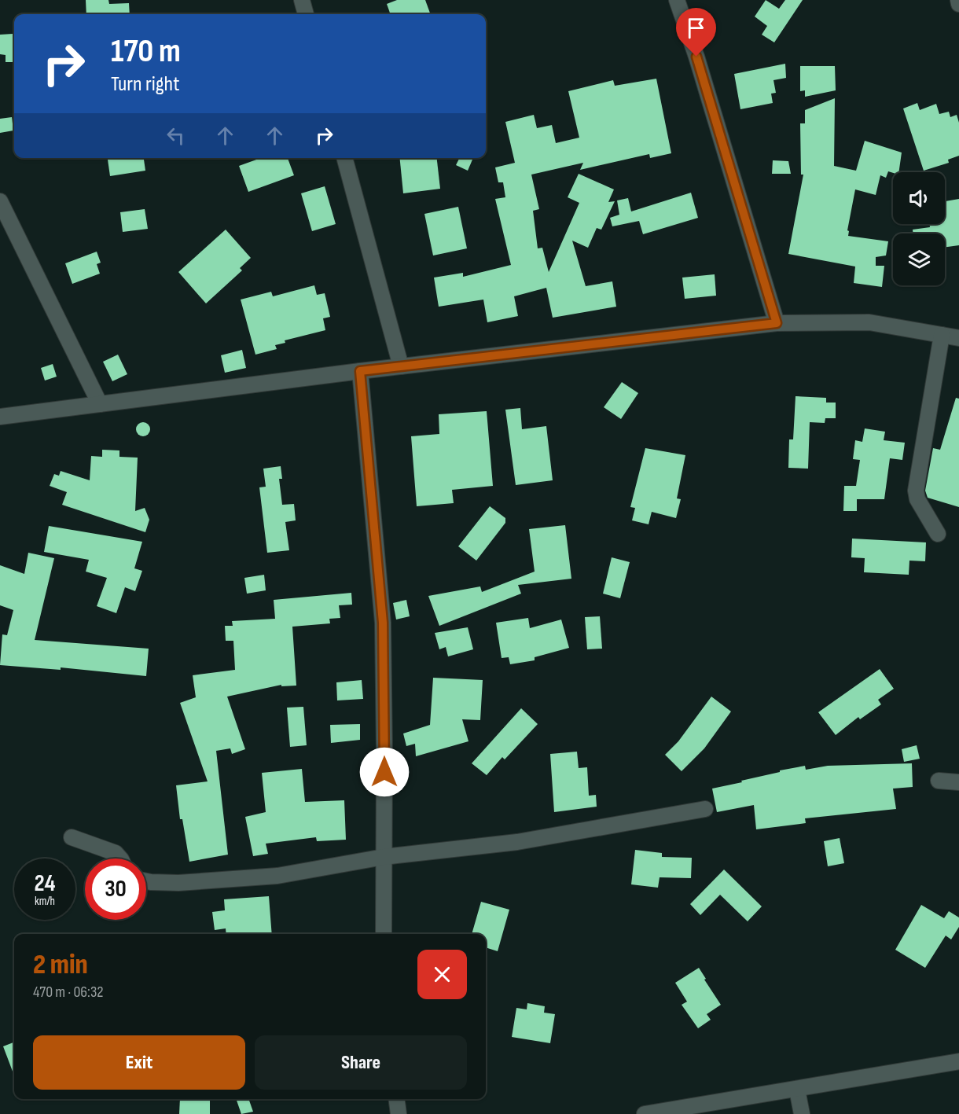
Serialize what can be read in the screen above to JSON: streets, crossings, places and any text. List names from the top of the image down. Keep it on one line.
{"page":{"turn":["170 m","Turn right"],"speed":"24 km/h","limit":"30","heading":["2 min","470 m · 06:32"],"buttons":["Exit","Share"]}}
